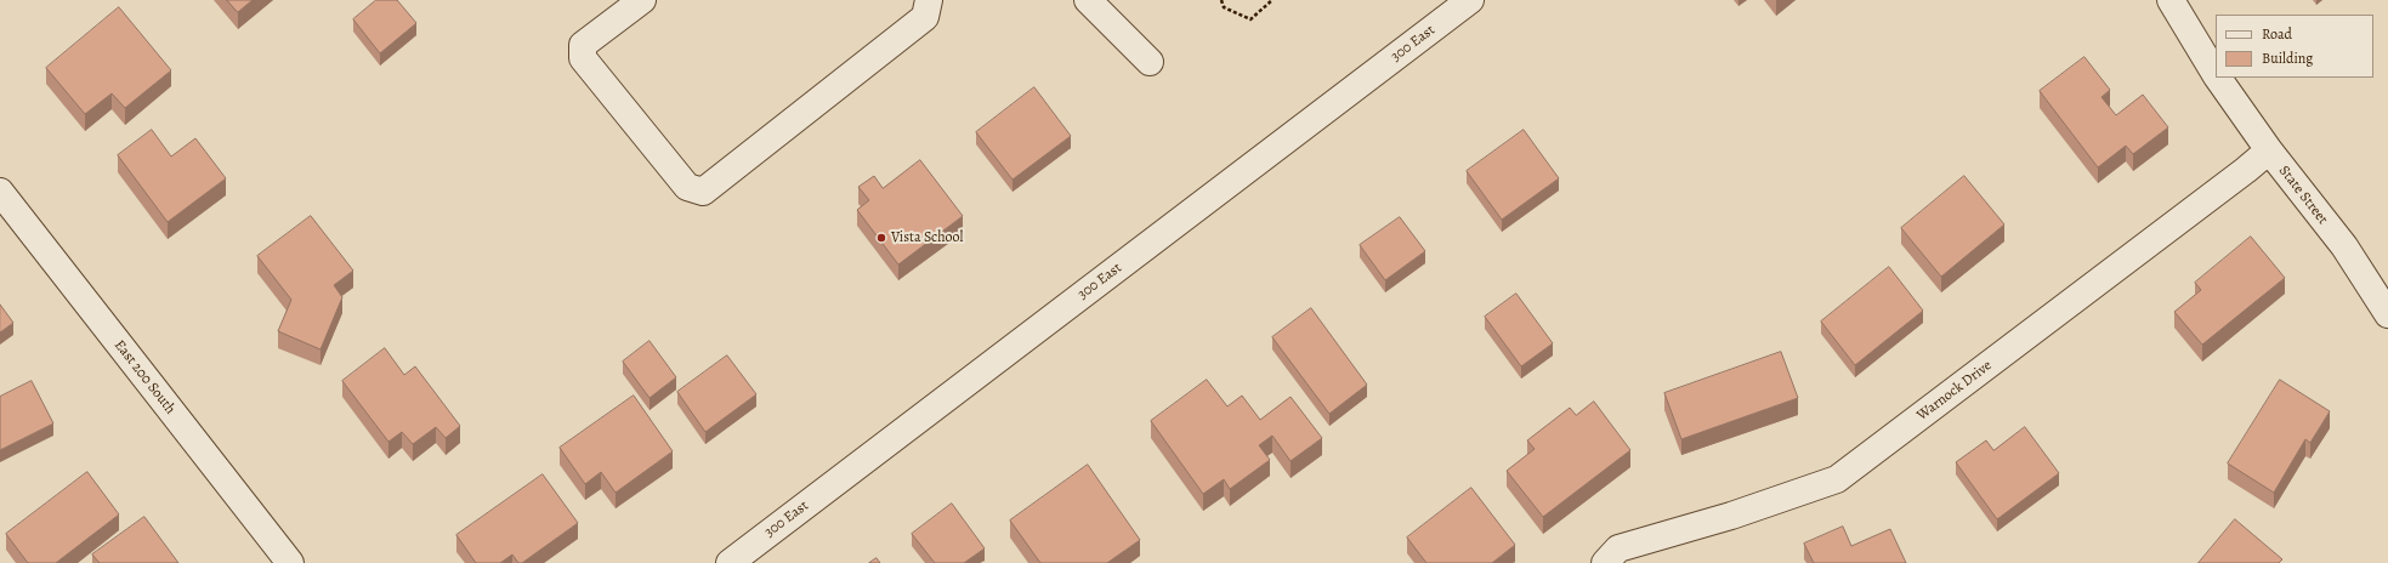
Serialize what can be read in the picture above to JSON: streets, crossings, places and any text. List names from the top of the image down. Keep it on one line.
{"streets":{"street":["300 East","State Street","East 200 South","Warnock Drive"]},"crossings":[["State Street","Warnock Drive"]],"places":["Vista School"],"legend":["Road","Building"]}
